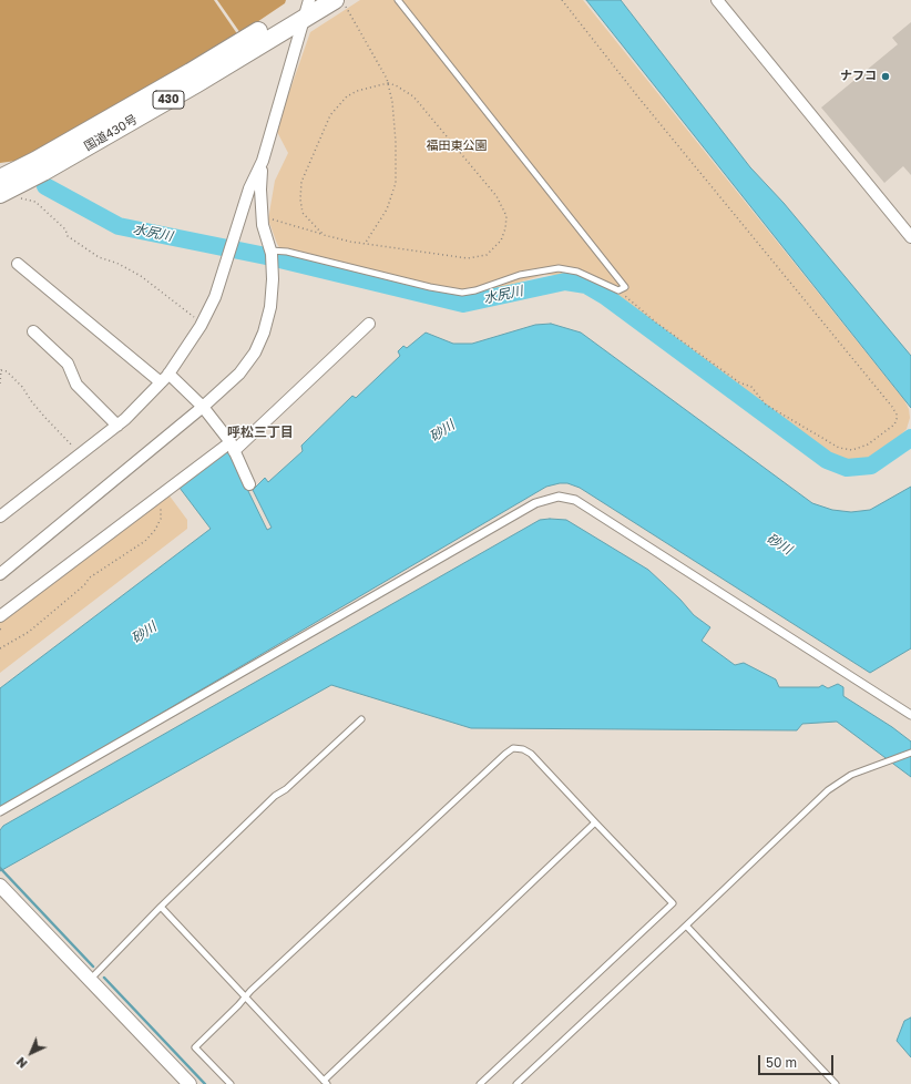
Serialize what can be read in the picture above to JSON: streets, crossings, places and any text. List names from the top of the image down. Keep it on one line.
{"streets":{"highway":["430","国道430号"]},"districts":["呼松三丁目"],"water":["水尻川","砂川"],"parks":["福田東公園"],"places":["ナフコ"],"scale_bar":"50 m","north":"bottom left"}
